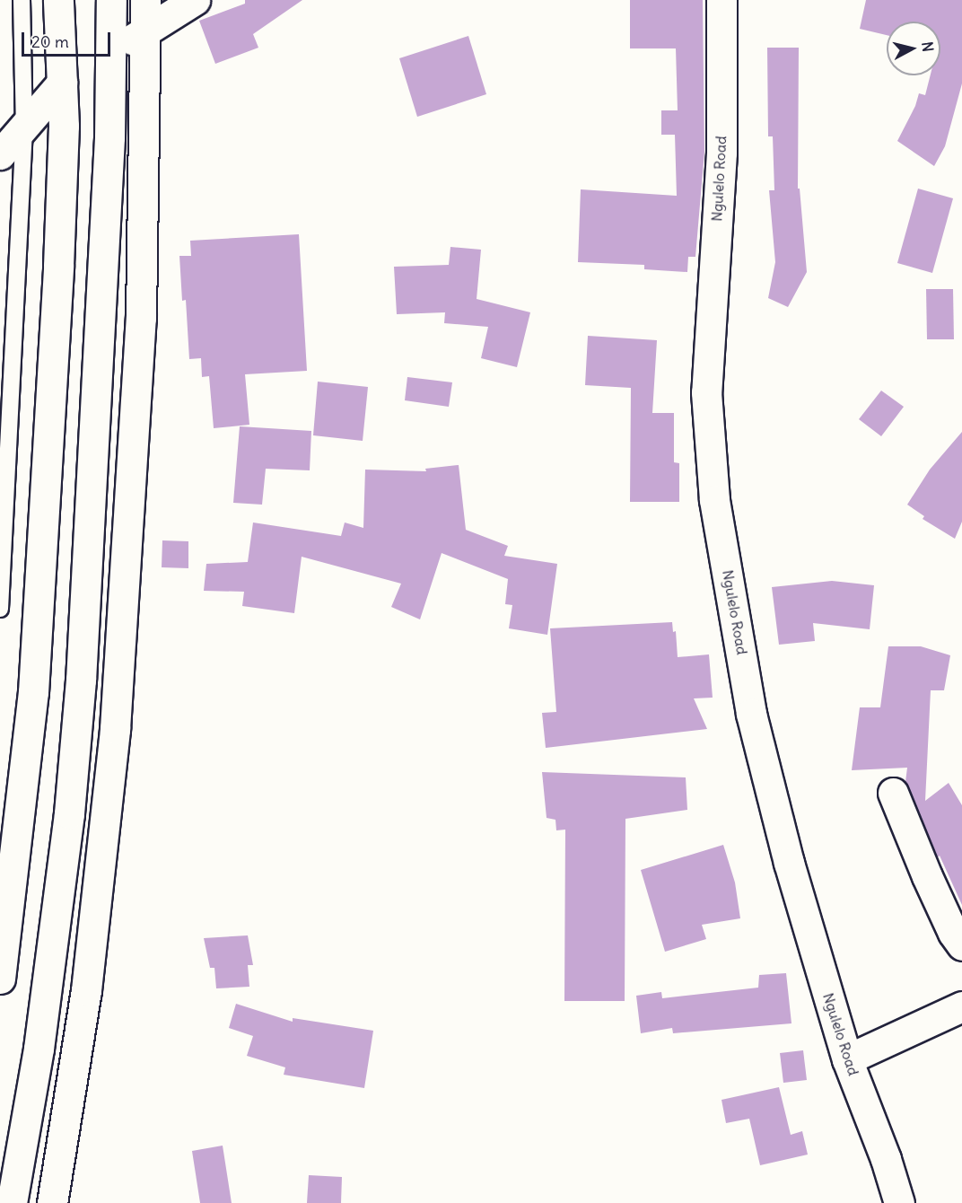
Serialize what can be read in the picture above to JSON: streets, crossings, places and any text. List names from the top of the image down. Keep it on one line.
{"streets":{"main road":["Ngulelo Road"]},"scale_bar":"20 m","north":"right"}
